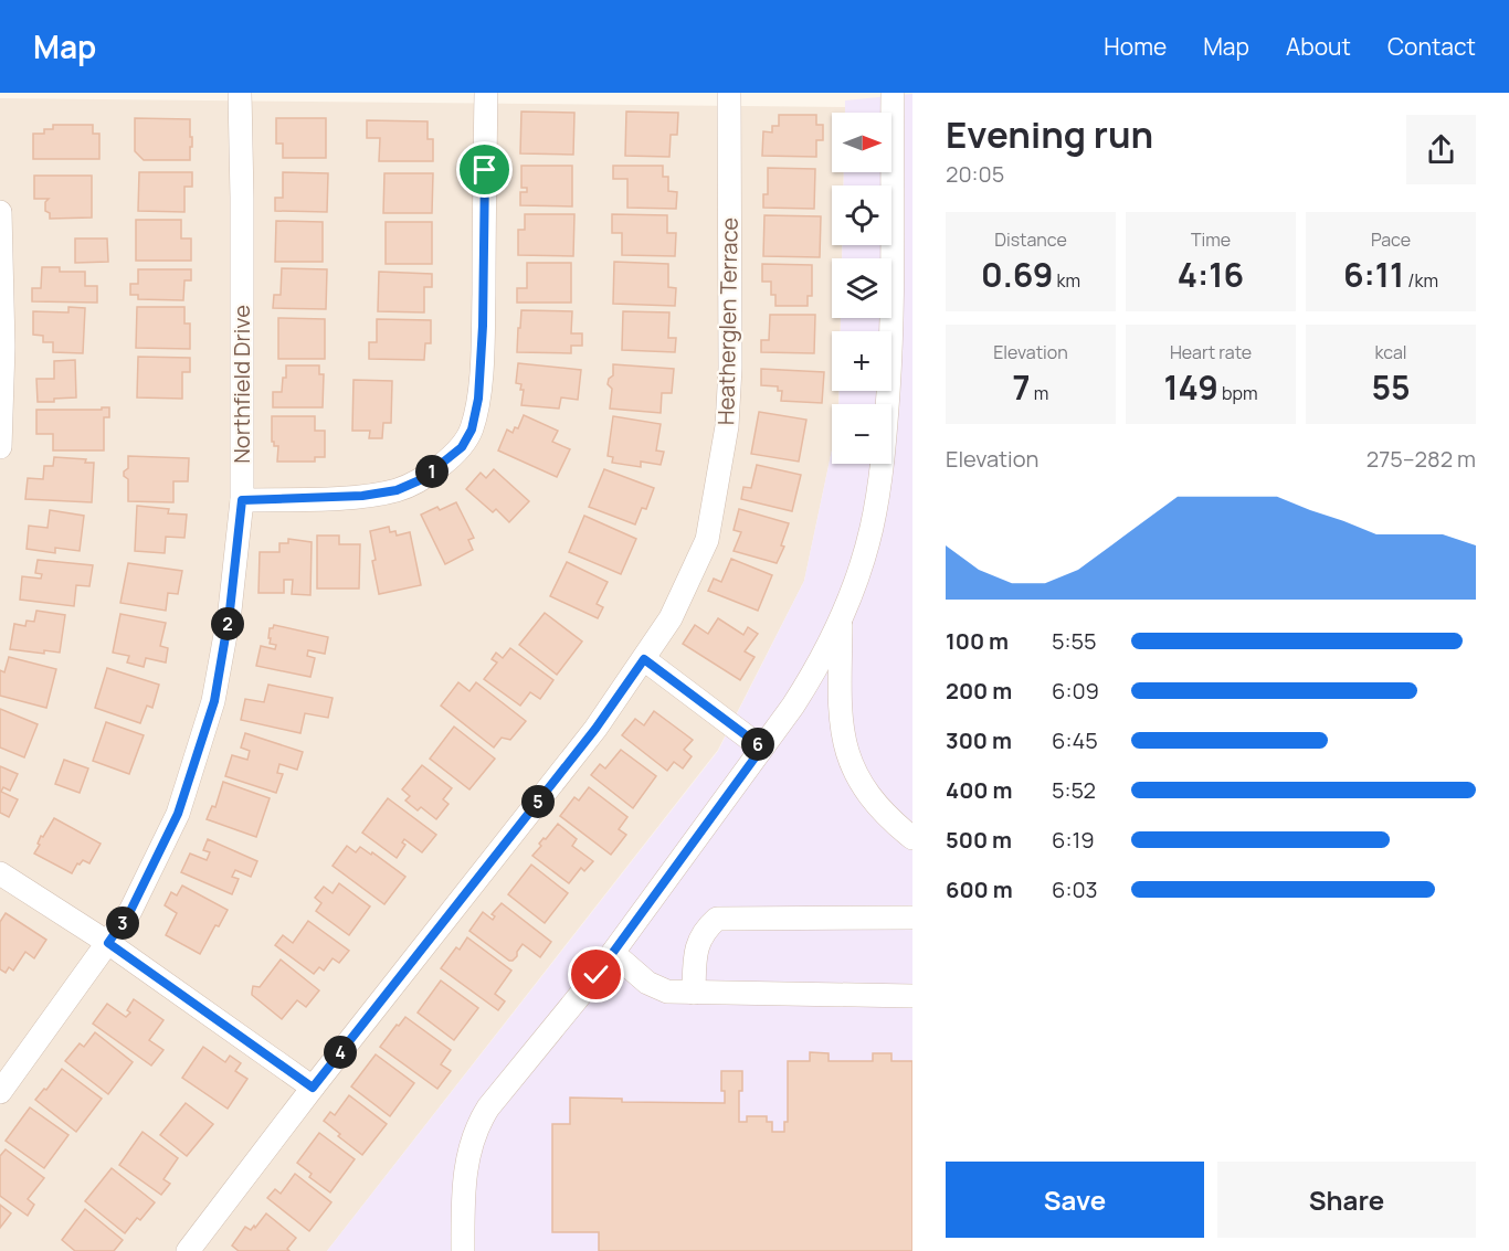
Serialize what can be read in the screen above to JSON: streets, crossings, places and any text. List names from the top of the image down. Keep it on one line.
{"streets":{"street":["Heatherglen Terrace","Northfield Drive"]},"north":"right","page":{"header":"Map","nav":["Home","Map","About","Contact"],"heading":["Evening run","20:05"],"map_buttons":["+","−"],"stats":[["Distance","0.69 km"],["Time","4:16"],["Pace","6:11 /km"],["Elevation","7 m"],["Heart rate","149 bpm"],["kcal","55"]],"chart":["Elevation","275–282 m"],"pins":["1","2","6","5","3","4"],"list":[{"name":"100 m","note":"5:55"},{"name":"200 m","note":"6:09"},{"name":"300 m","note":"6:45"},{"name":"400 m","note":"5:52"},{"name":"500 m","note":"6:19"},{"name":"600 m","note":"6:03"}],"buttons":["Save","Share"]}}
